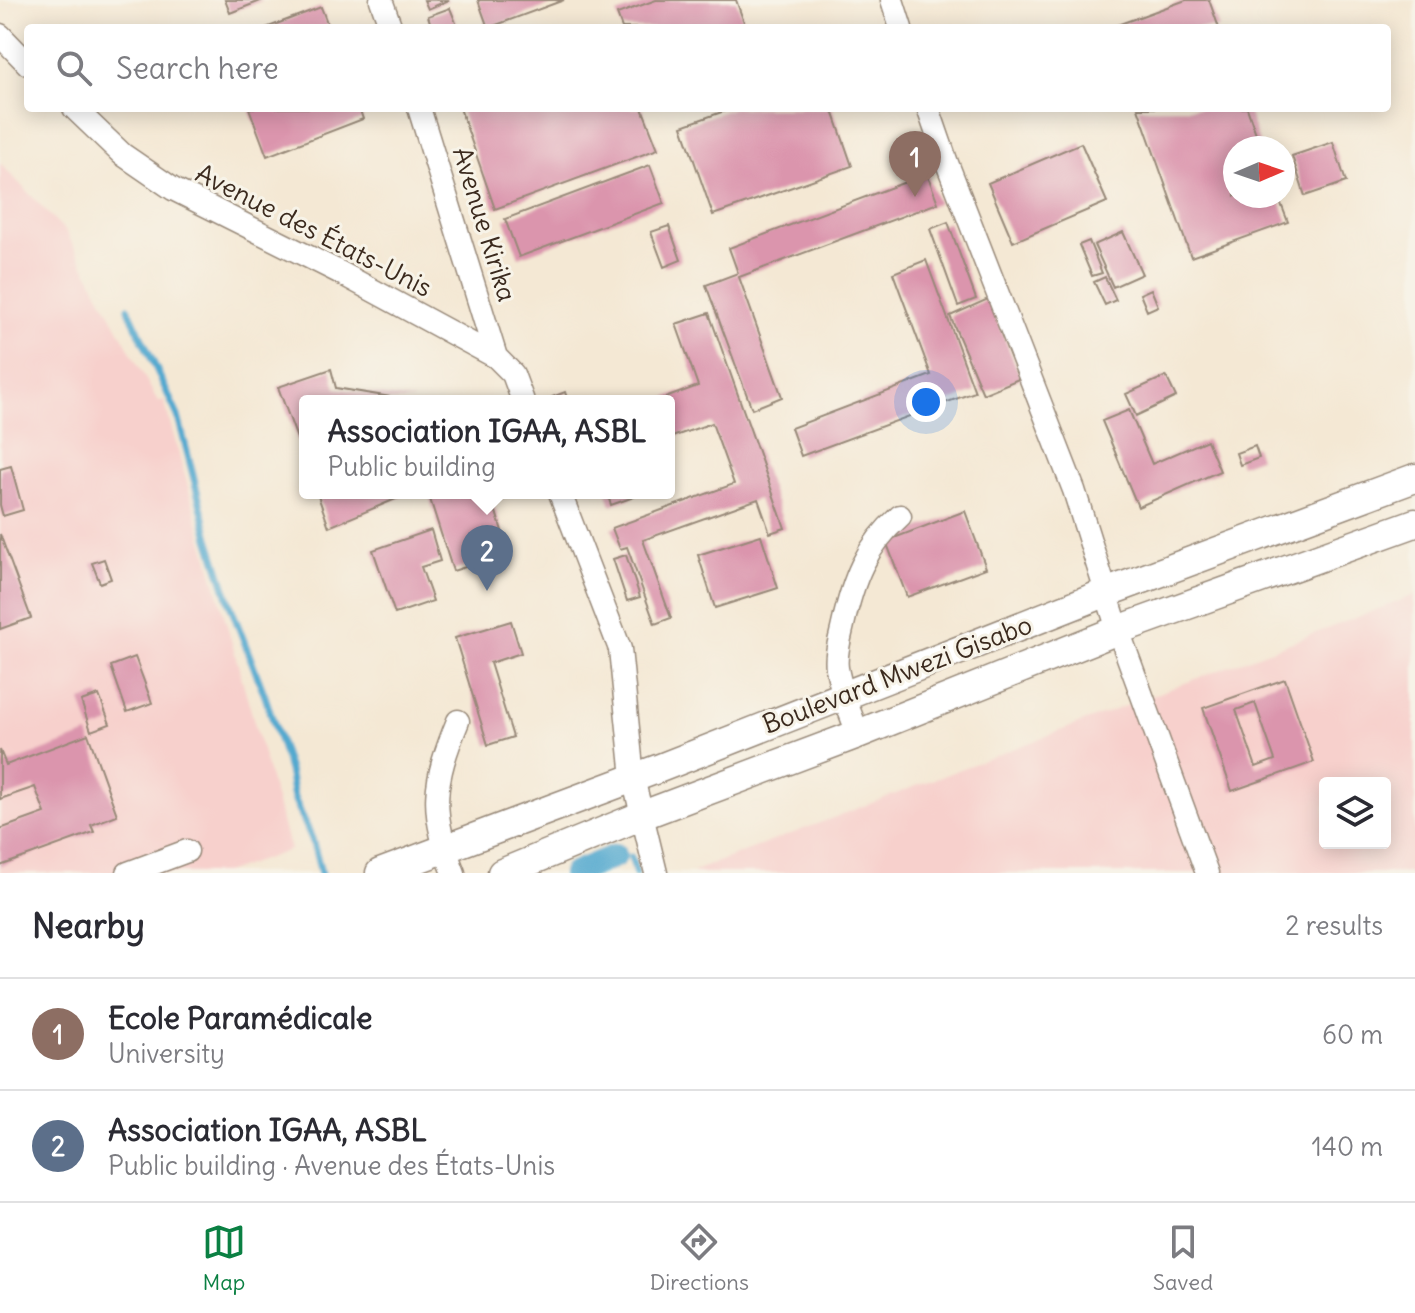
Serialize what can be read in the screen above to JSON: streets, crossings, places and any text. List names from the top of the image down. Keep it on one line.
{"streets":{"main road":["Boulevard Mwezi Gisabo"],"street":["Avenue Kirika","Avenue des États-Unis"]},"crossings":[["Avenue Kirika","Avenue des États-Unis"]],"north":"right","page":{"search":"Search here","pins":["1","2"],"popup":["Association IGAA, ASBL","Public building"],"heading":["Nearby","2 results"],"list":[{"mark":"1","name":"Ecole Paramédicale","note":"University","value":"60 m"},{"mark":"2","name":"Association IGAA, ASBL","note":"Public building · Avenue des États-Unis","value":"140 m"}],"nav":["Map","Directions","Saved"]}}
